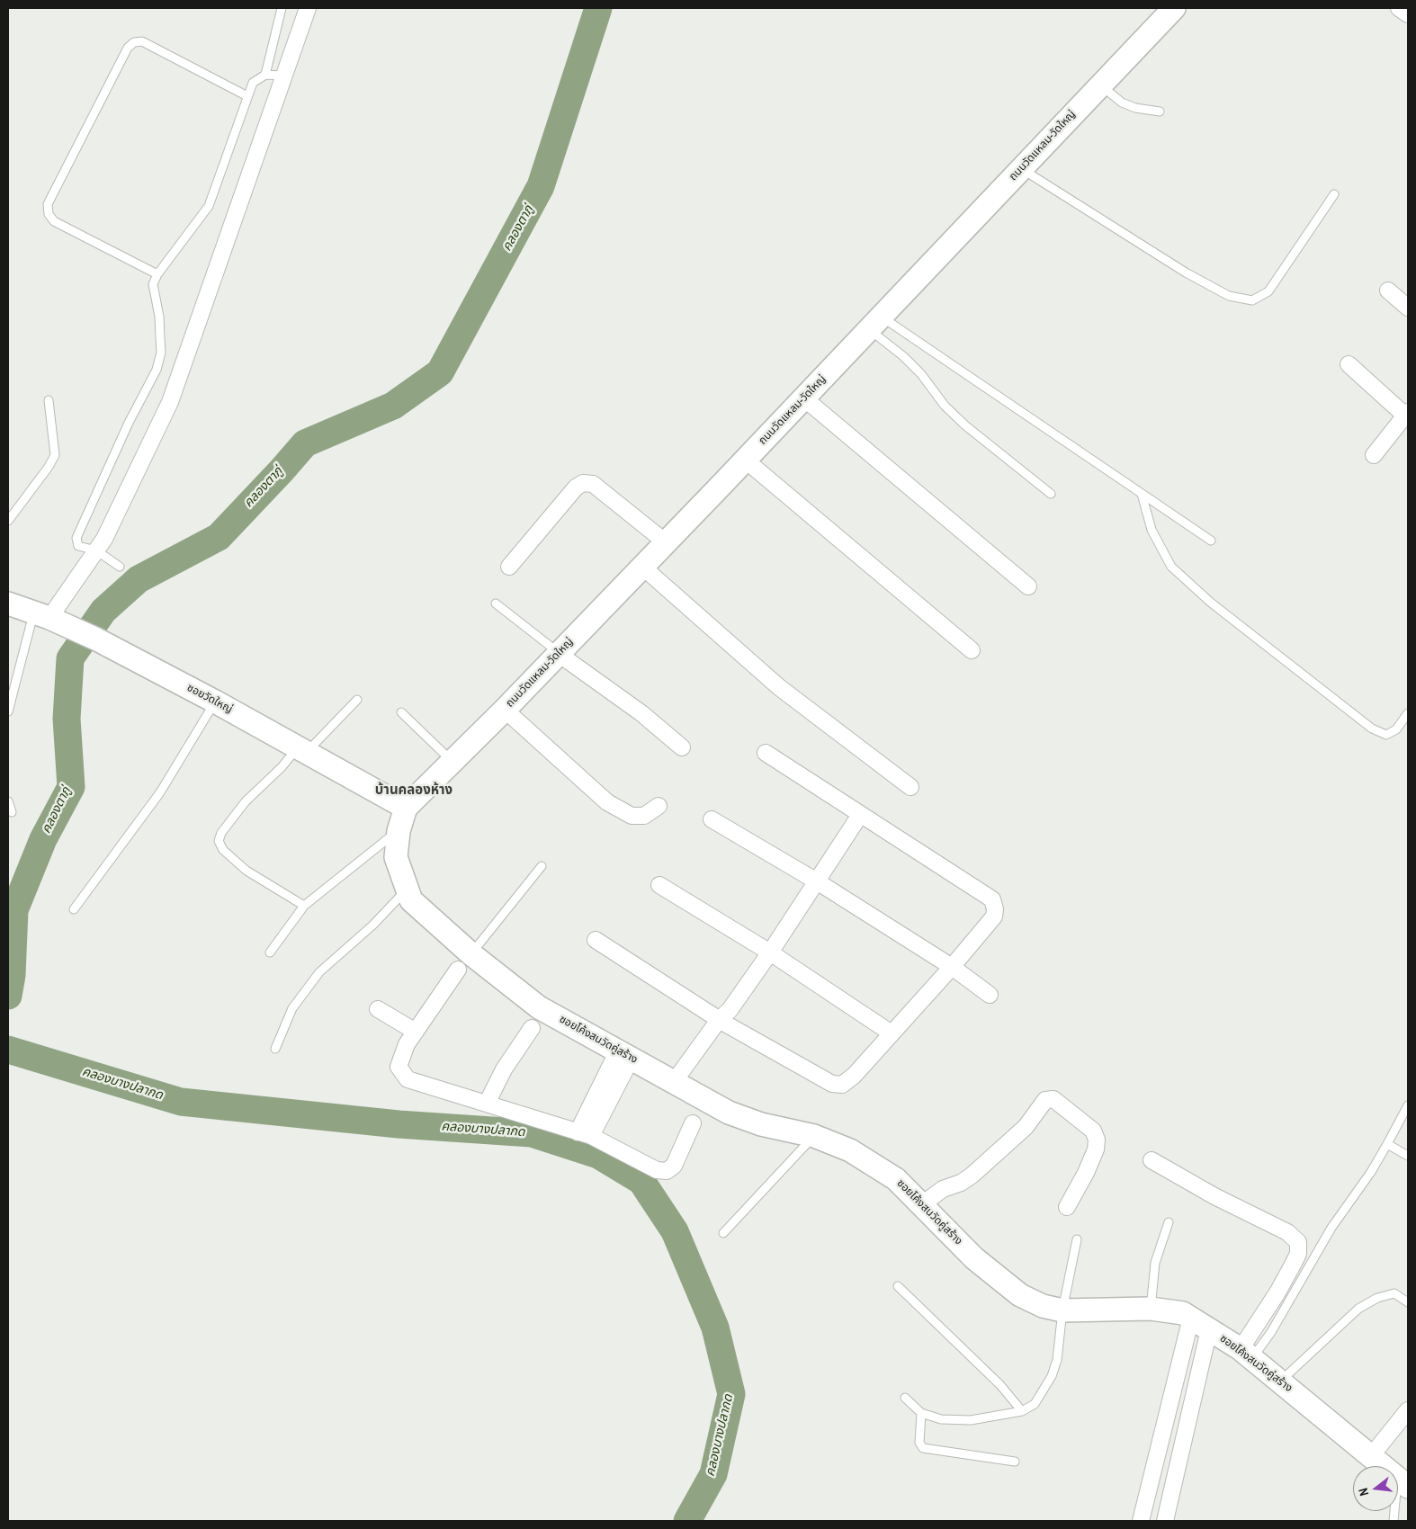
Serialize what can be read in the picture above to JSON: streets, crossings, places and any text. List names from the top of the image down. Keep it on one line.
{"streets":{"street":["ถนนวัดแหลม-วัดใหญ่","ซอยวัดใหญ่","ซอยโค้งสนวัดคู่สร้าง"]},"crossings":[["ถนนวัดแหลม-วัดใหญ่","ซอยวัดใหญ่"],["ถนนวัดแหลม-วัดใหญ่","ซอยโค้งสนวัดคู่สร้าง"],["ซอยวัดใหญ่","ซอยโค้งสนวัดคู่สร้าง"]],"districts":["บ้านคลองห้าง"],"water":["คลองตาภู่","คลองบางปลากด"],"north":"left"}
